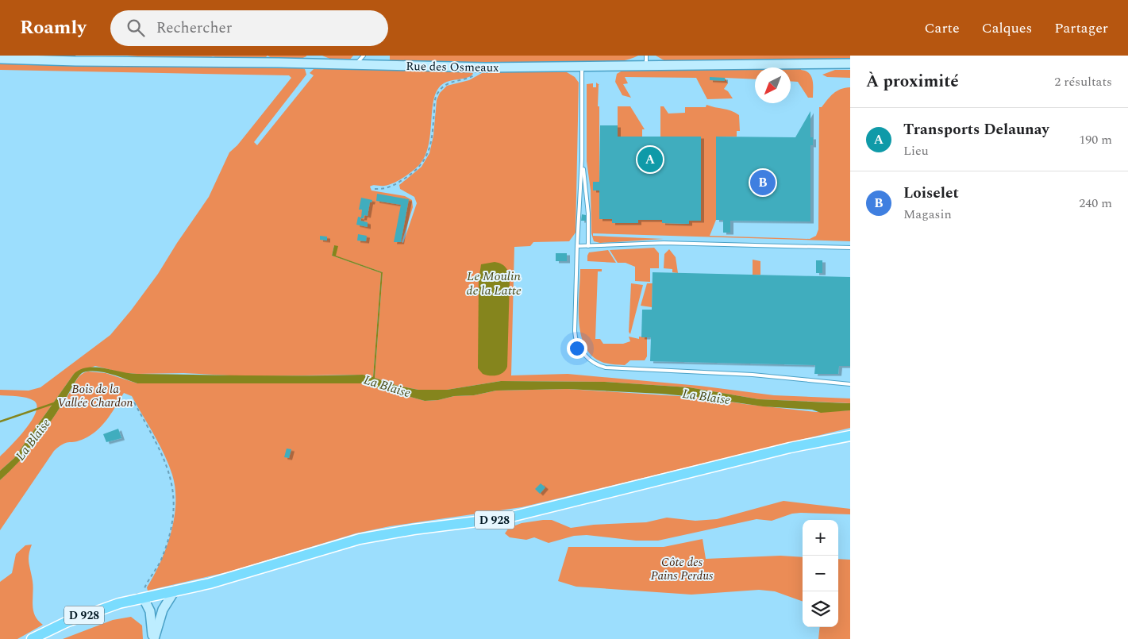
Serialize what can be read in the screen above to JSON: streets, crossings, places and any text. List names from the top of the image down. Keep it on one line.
{"streets":{"main road":["Rue des Osmeaux","D 928"]},"water":["Le Moulin de la Latte","La Blaise"],"parks":["Bois de la Vallée Chardon","Côte des Pains Perdus"],"north":"bottom left","page":{"header":"Roamly","search":"Rechercher","nav":["Carte","Calques","Partager"],"heading":["À proximité","2 résultats"],"list":[{"mark":"A","name":"Transports Delaunay","note":"Lieu","value":"190 m"},{"mark":"B","name":"Loiselet","note":"Magasin","value":"240 m"}],"pins":["A","B"],"map_buttons":["+","−"]}}
